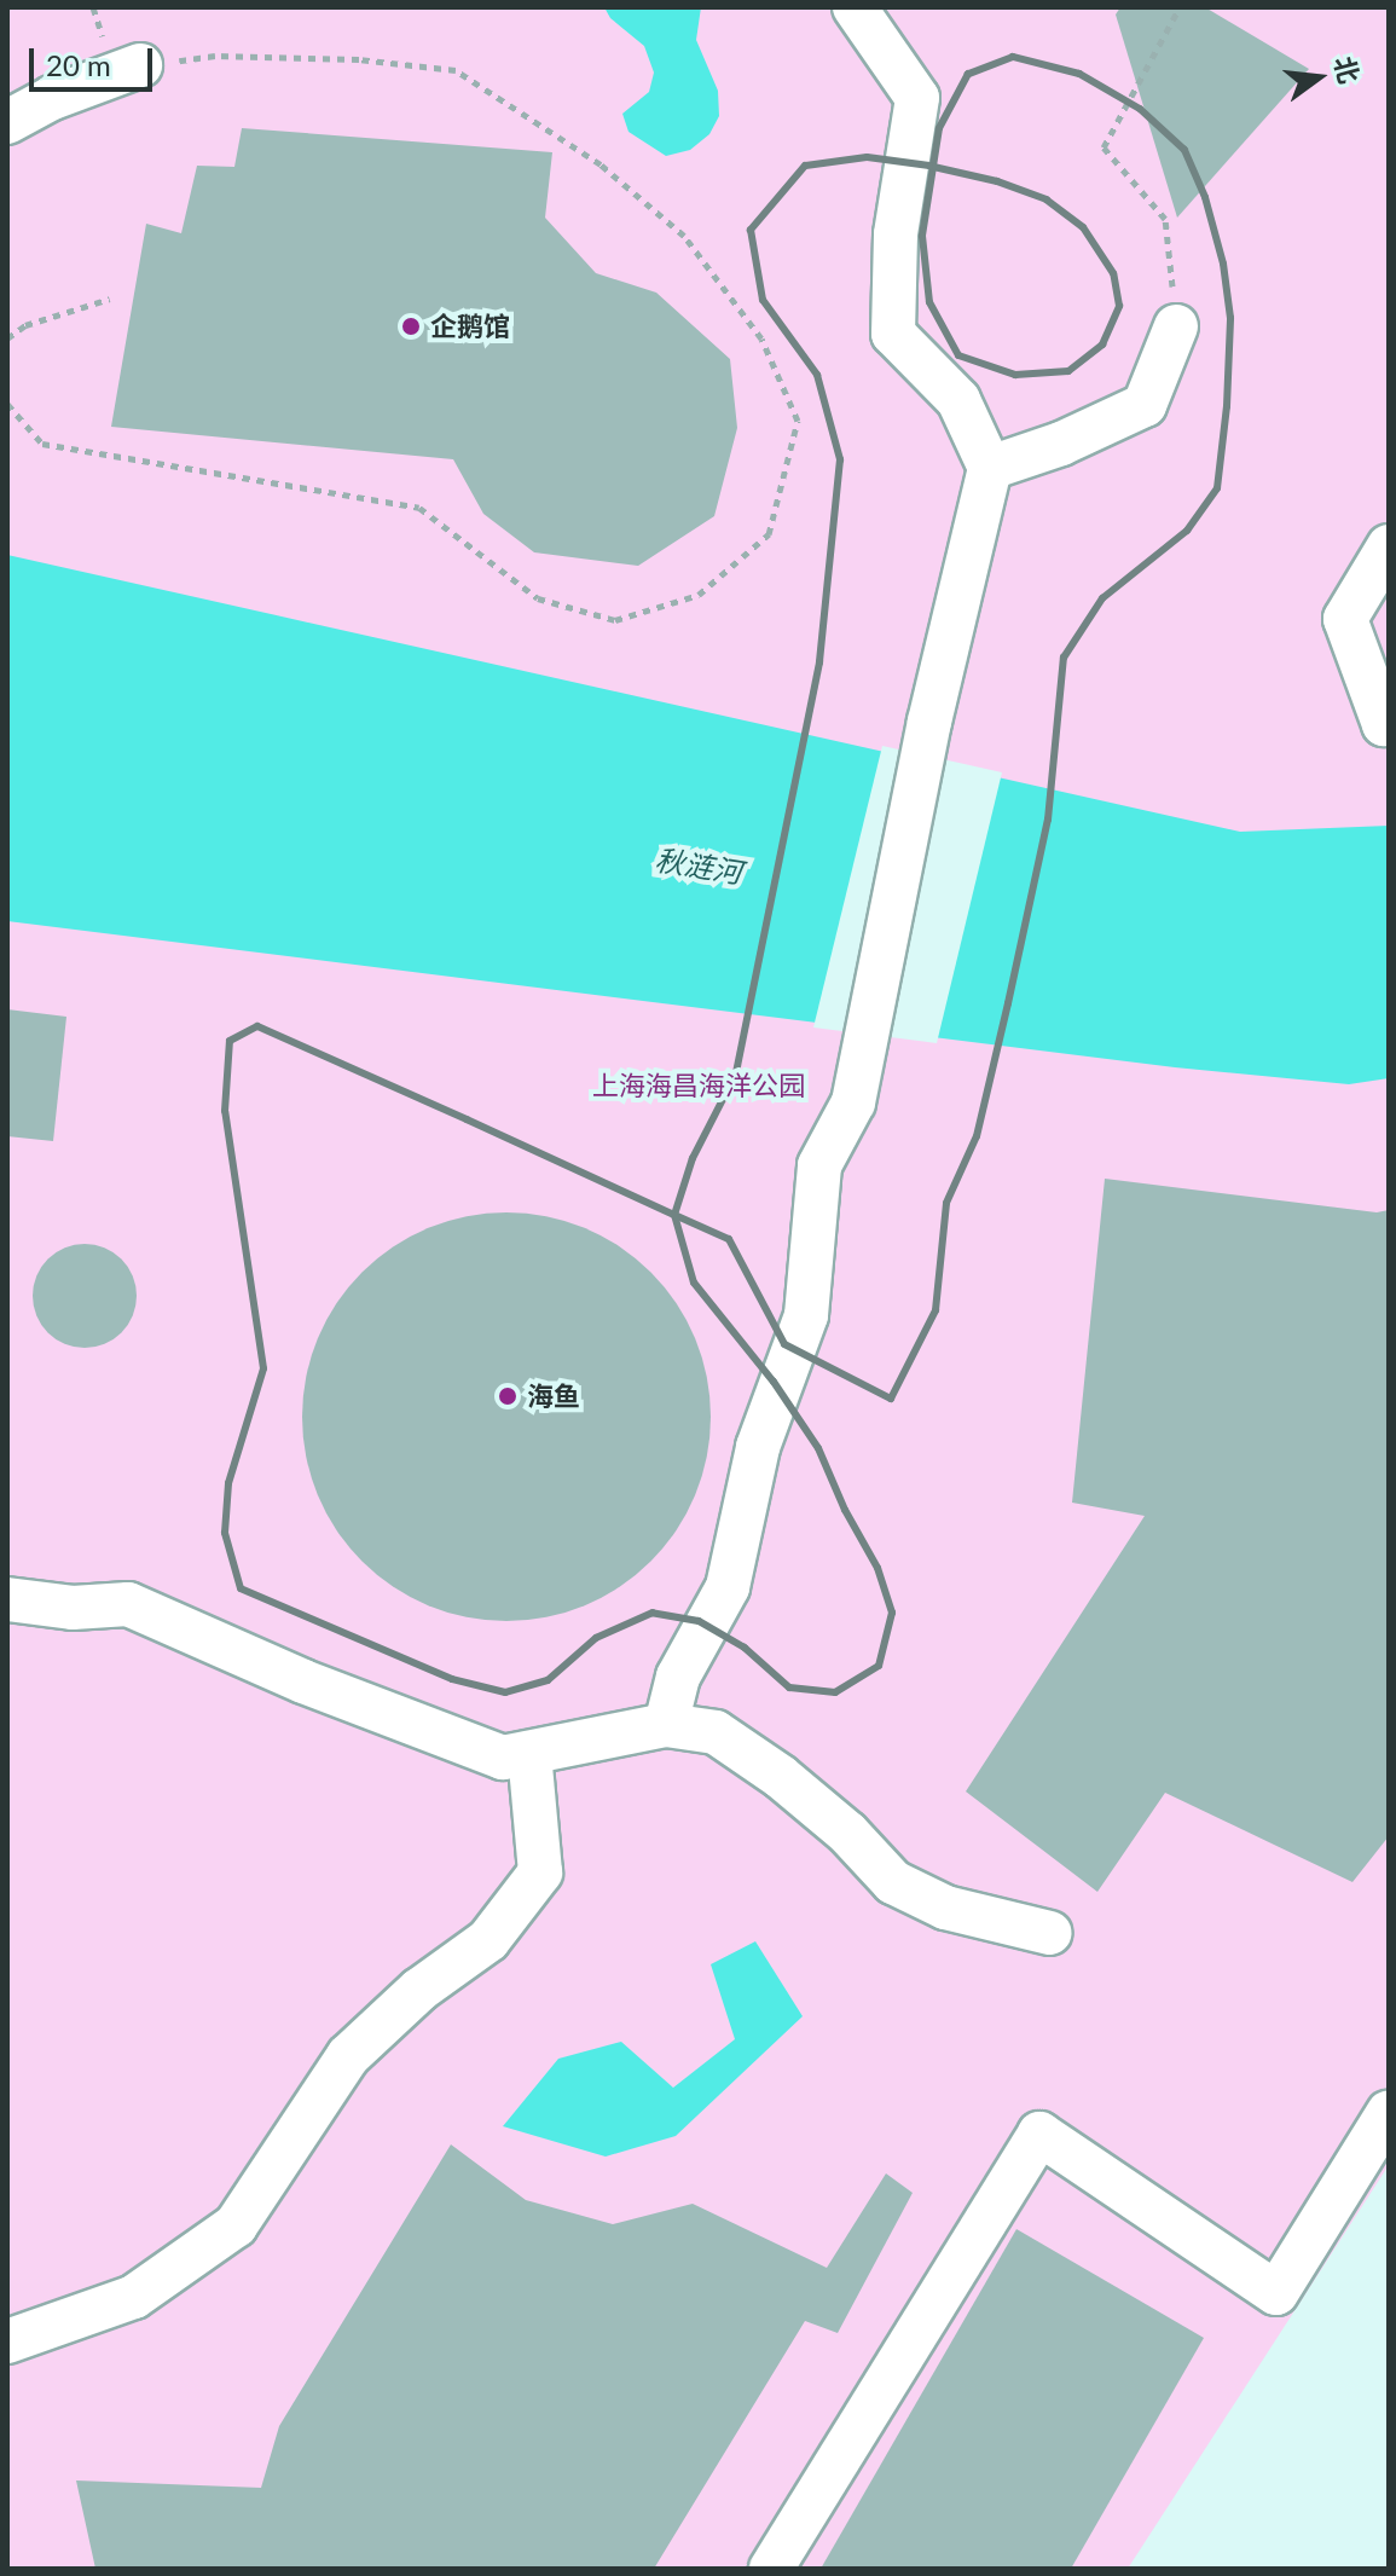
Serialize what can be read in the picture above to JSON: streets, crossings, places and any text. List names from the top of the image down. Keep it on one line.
{"water":["秋涟河"],"parks":["上海海昌海洋公园"],"places":["企鹅馆","海鱼"],"scale_bar":"20 m","north":"right"}
